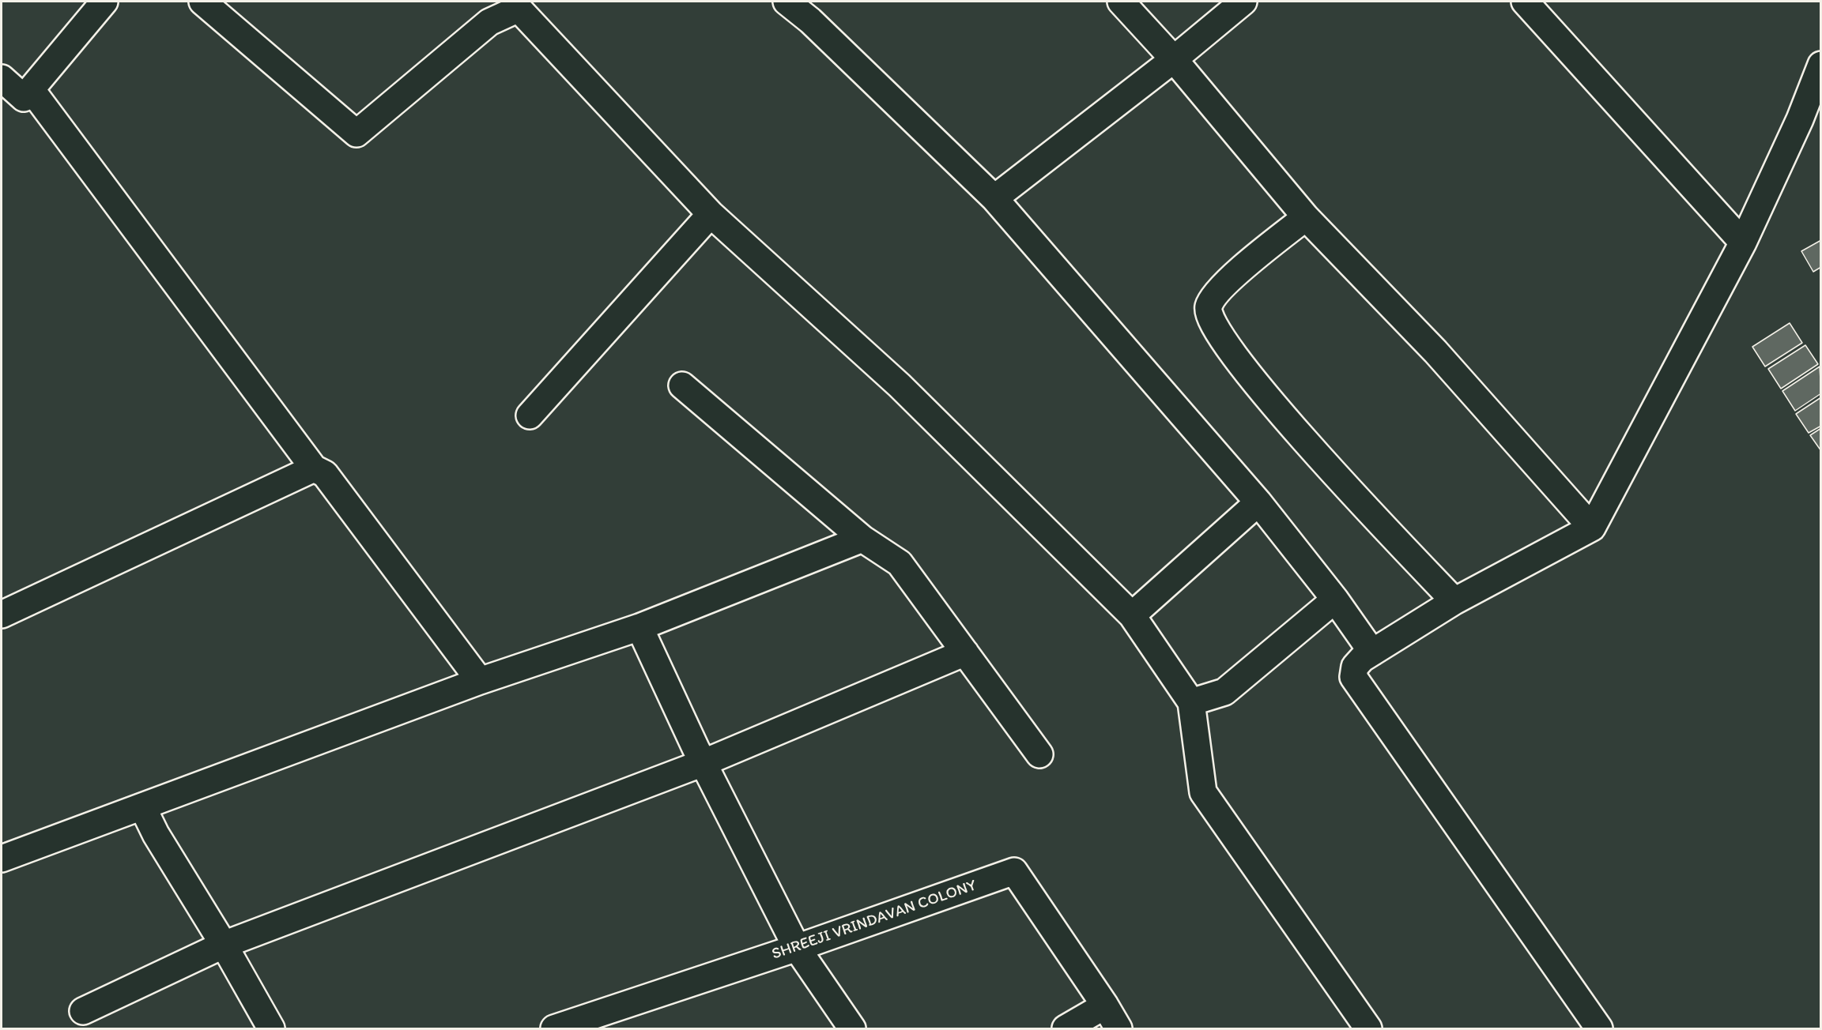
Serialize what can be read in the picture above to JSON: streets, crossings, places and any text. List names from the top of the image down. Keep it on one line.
{"streets":{"street":["SHREEJI VRINDAVAN COLONY"]}}
